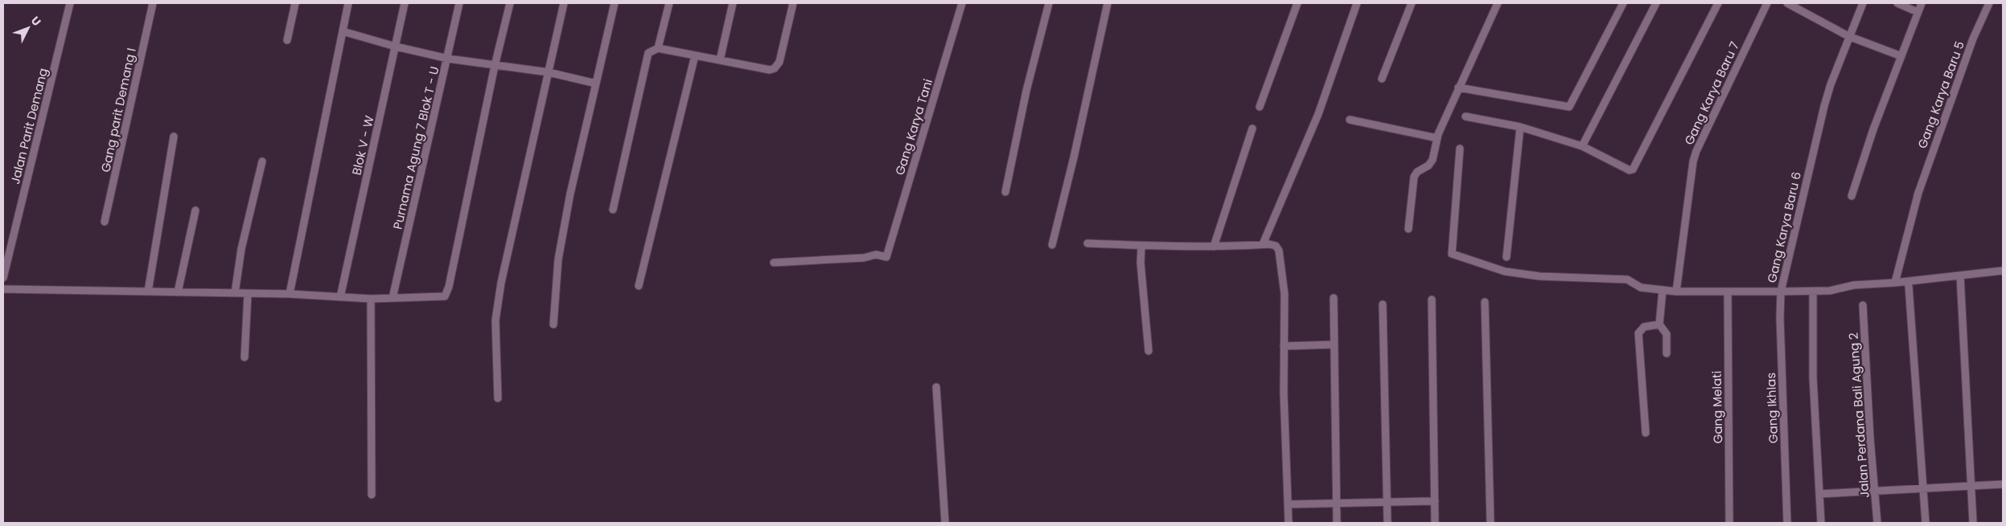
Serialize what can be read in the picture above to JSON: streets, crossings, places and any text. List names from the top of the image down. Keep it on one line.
{"streets":{"street":["Gang Karya Baru 7","Gang Karya Baru 5","Gang parit Demang I","Jalan Parit Demang","Gang Karya Tani","Blok V - W","Purnama Agung 7 Blok T - U","Gang Karya Baru 6","Gang Melati","Gang Ikhlas","Jalan Perdana Bali Agung 2"]},"crossings":[["Gang Karya Baru 7","Gang Karya Baru 6"],["Gang Karya Baru 6","Gang Melati"],["Gang Karya Baru 6","Gang Ikhlas"]],"north":"top right"}
